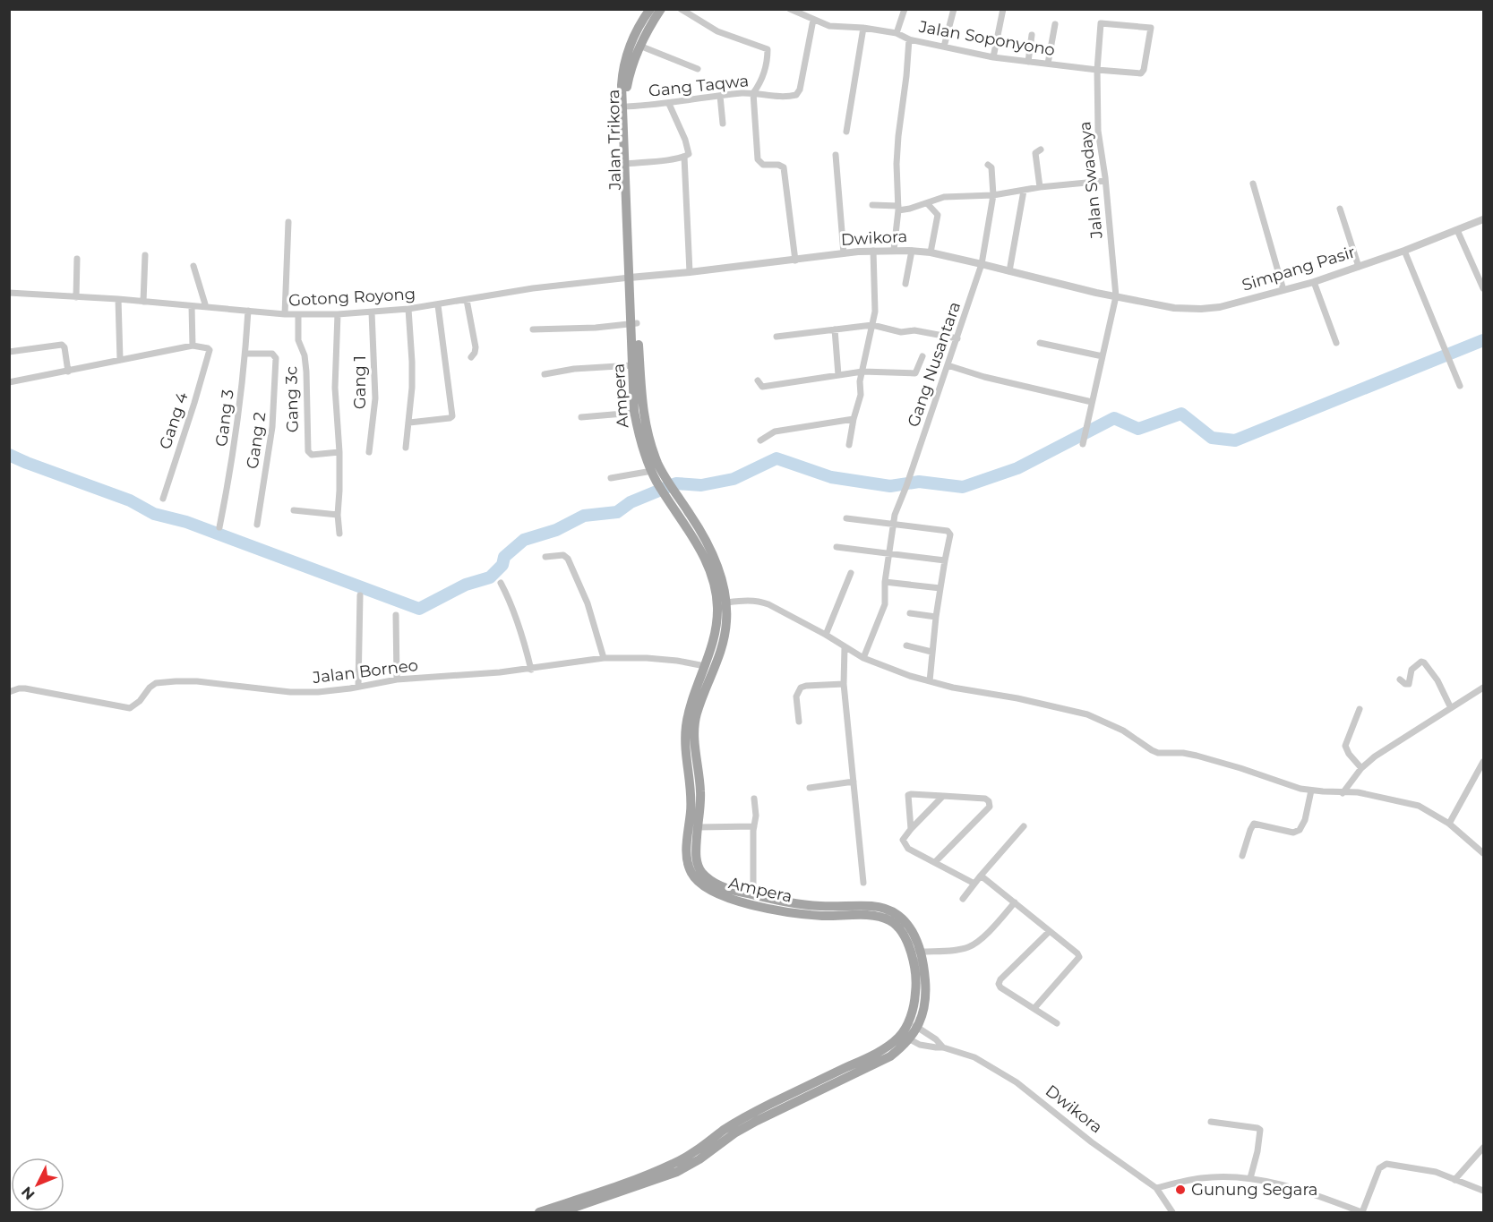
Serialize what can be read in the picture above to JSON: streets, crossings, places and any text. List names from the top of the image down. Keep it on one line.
{"streets":{"main road":["Jalan Trikora","Ampera"],"street":["Jalan Soponyono","Gang Taqwa","Jalan Swadaya","Dwikora","Simpang Pasir","Gotong Royong","Gang Nusantara","Gang 1","Gang 3c","Gang 3","Gang 4","Gang 2","Jalan Borneo"]},"crossings":[["Jalan Soponyono","Gang Taqwa"],["Jalan Soponyono","Jalan Swadaya"],["Gang Taqwa","Jalan Trikora"],["Jalan Trikora","Dwikora"],["Jalan Trikora","Gotong Royong"],["Jalan Trikora","Ampera"],["Jalan Swadaya","Dwikora"],["Jalan Swadaya","Simpang Pasir"],["Dwikora","Simpang Pasir"],["Dwikora","Gotong Royong"],["Dwikora","Gang Nusantara"],["Dwikora","Ampera"],["Gotong Royong","Gang 1"],["Gotong Royong","Ampera"],["Gotong Royong","Gang 3c"],["Gotong Royong","Gang 3"],["Ampera","Jalan Borneo"],["Gang 3","Gang 2"]],"places":["Gunung Segara"],"north":"bottom left"}
